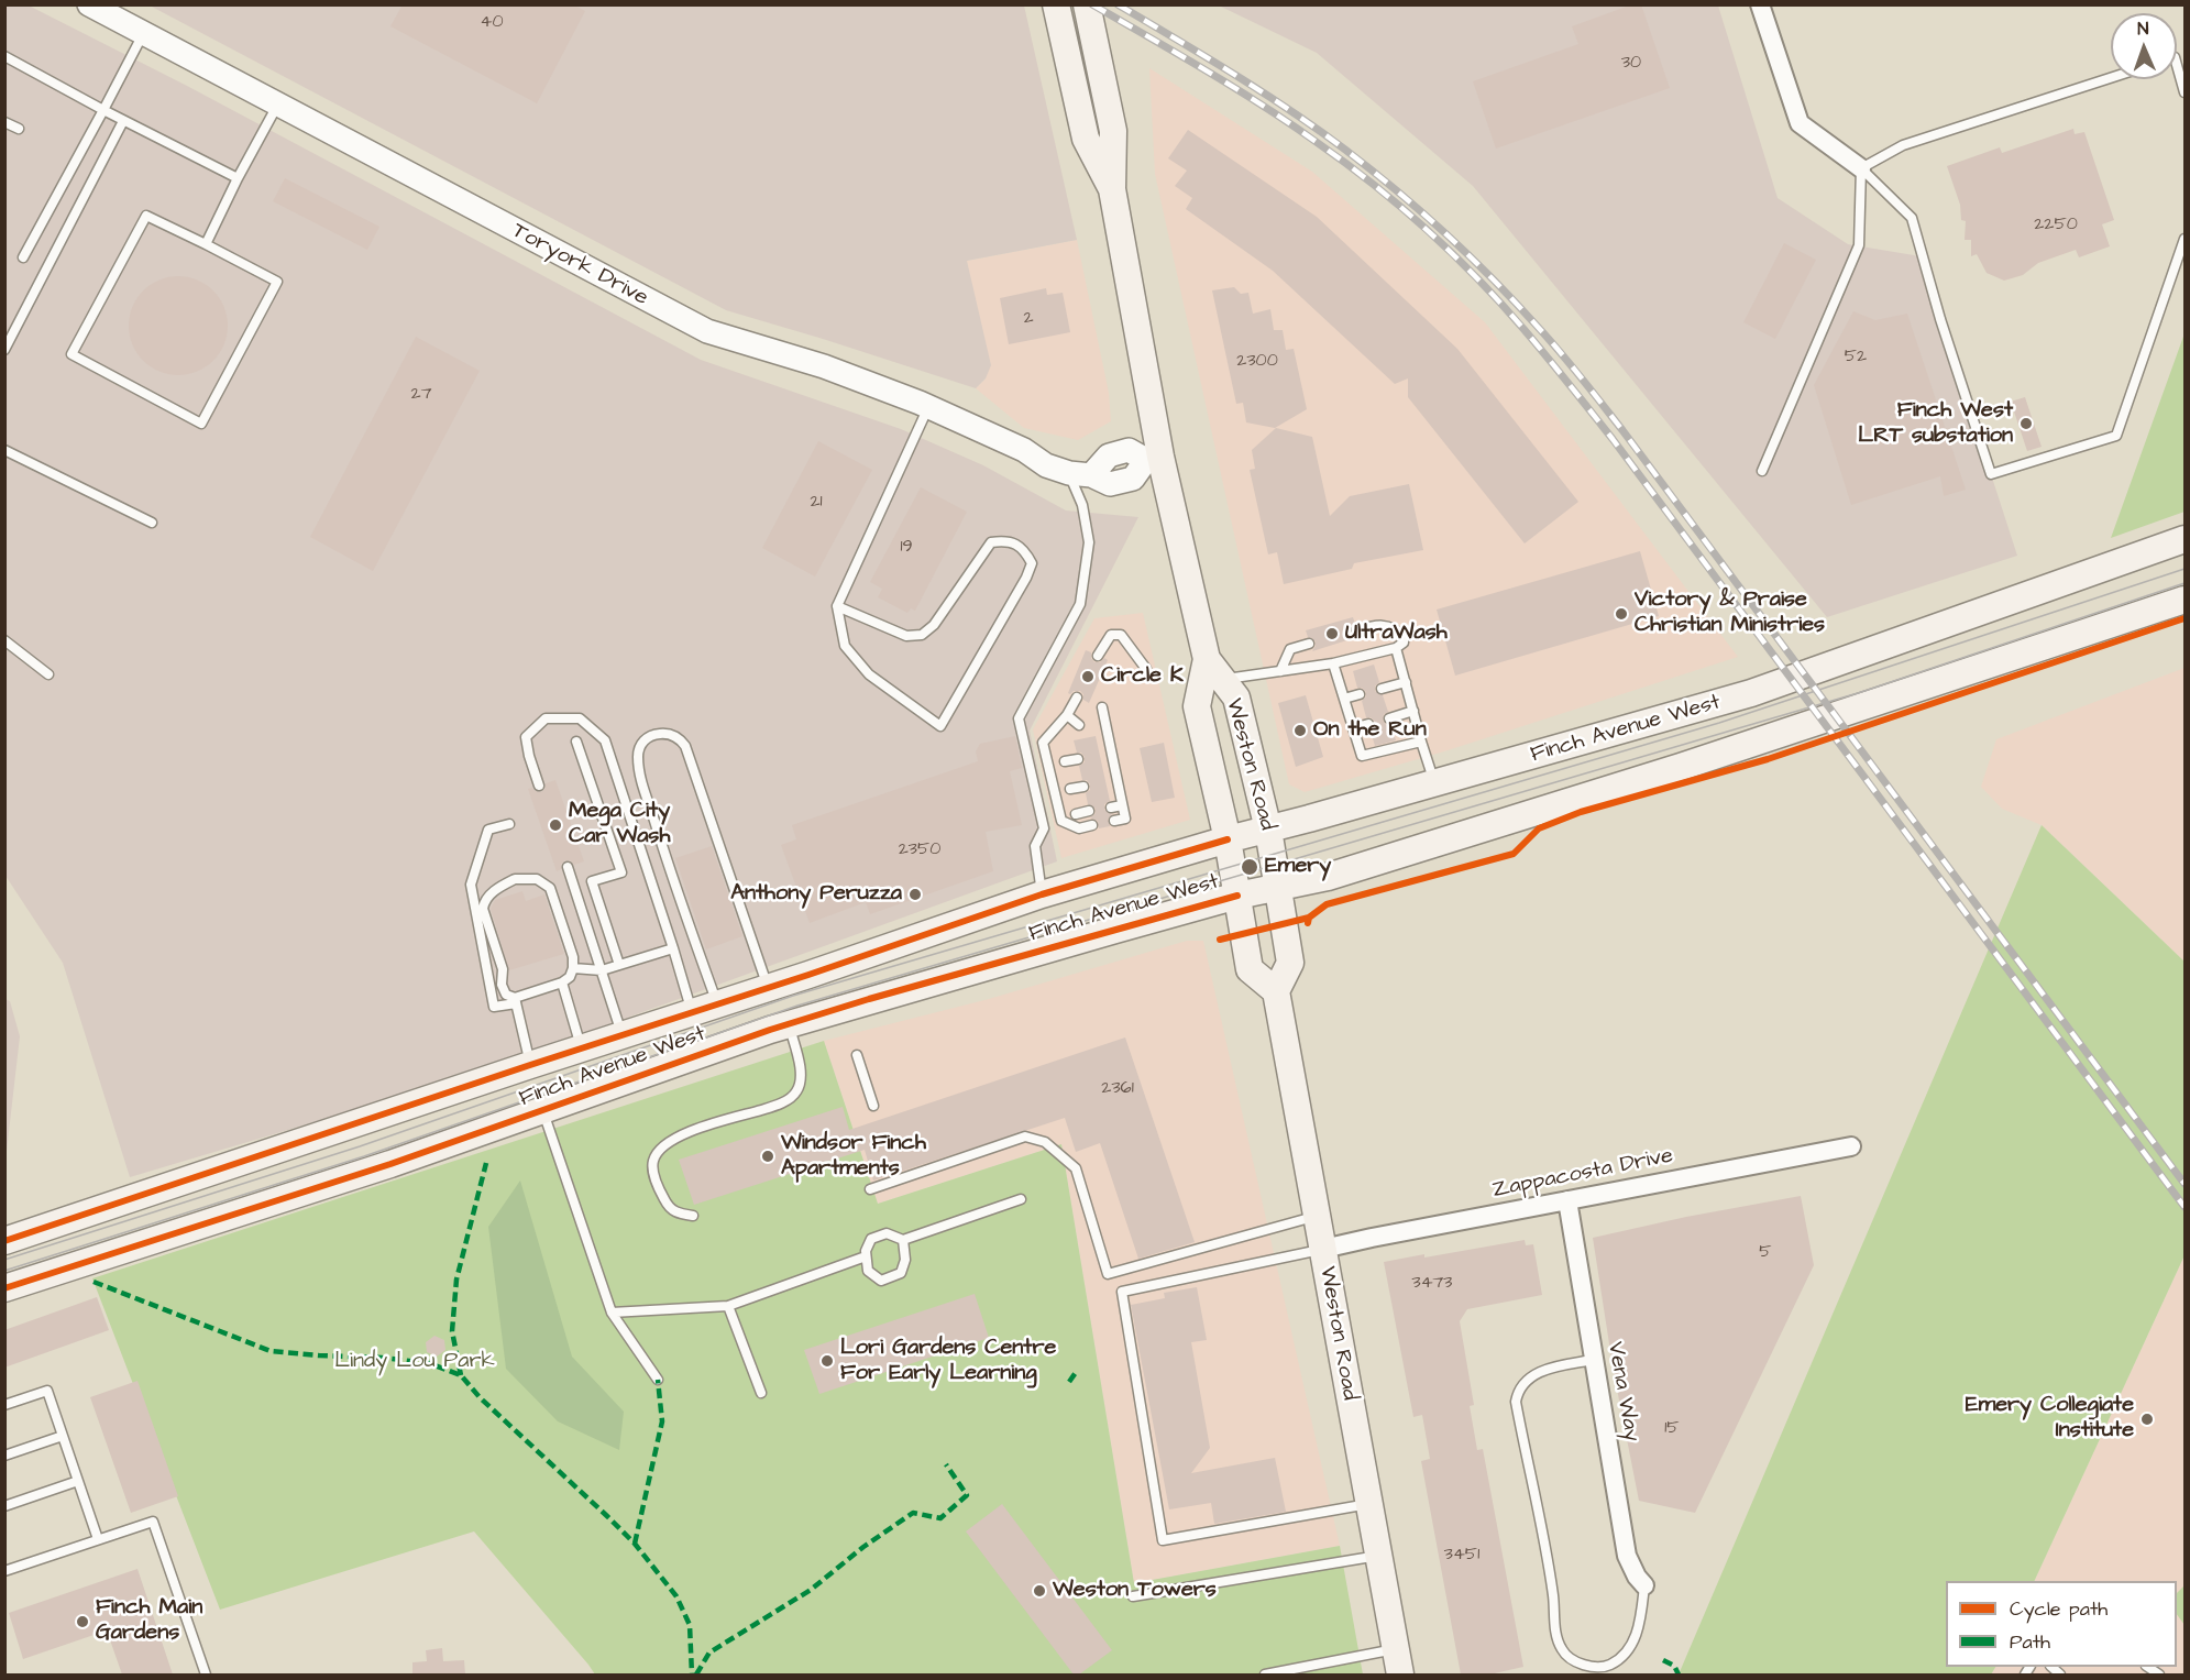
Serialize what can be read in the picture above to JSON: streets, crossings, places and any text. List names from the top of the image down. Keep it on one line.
{"streets":{"main road":["Finch Avenue West","Weston Road"],"street":["Toryork Drive","Zappacosta Drive","Vena Way"]},"crossings":[["Finch Avenue West","Weston Road"],["Weston Road","Zappacosta Drive"],["Zappacosta Drive","Vena Way"]],"parks":["Lindy Lou Park"],"places":["Finch West LRT substation","Victory & Praise Christian Ministries","UltraWash","Circle K","On the Run","Mega City Car Wash","Emery","Anthony Peruzza","Windsor Finch Apartments","Lori Gardens Centre For Early Learning","Emery Collegiate Institute","Weston Towers","Finch Main Gardens"],"house_numbers":["40","30","2250","2","52","2300","27","21","19","2350","2361","5","3473","15","3451"],"legend":["Cycle path","Path"],"north":"top"}
